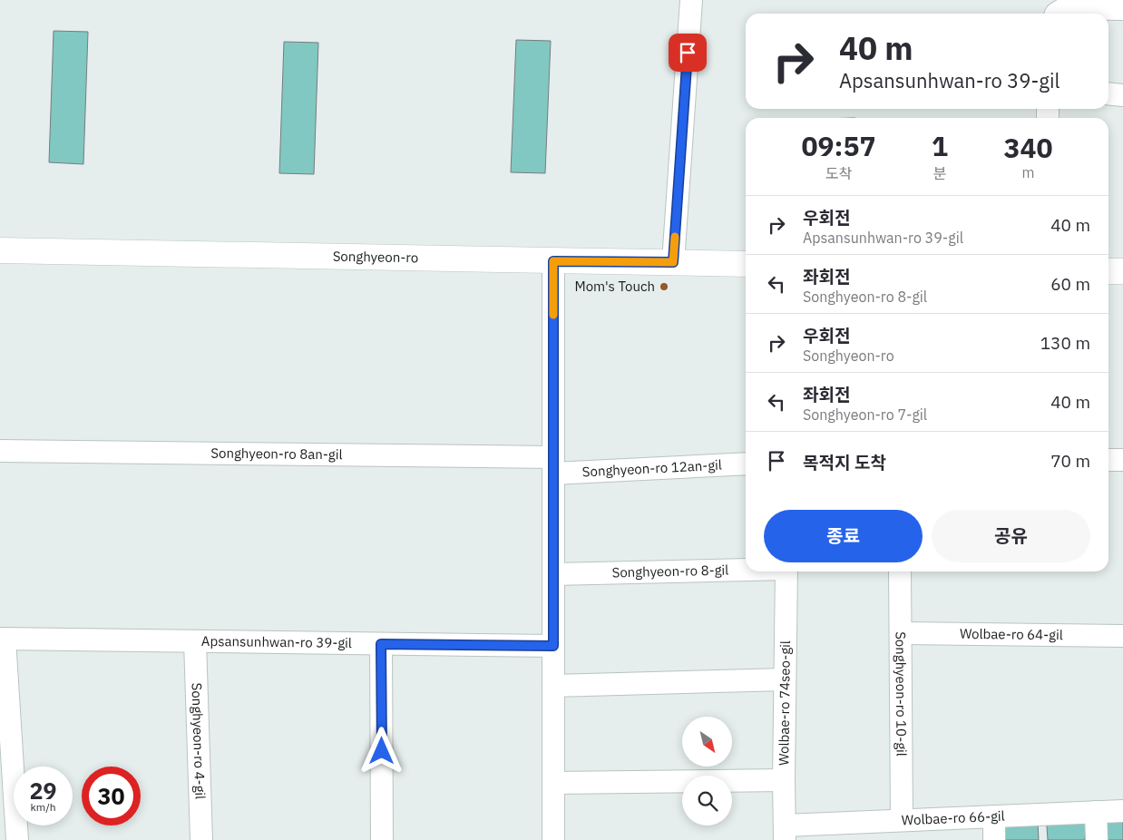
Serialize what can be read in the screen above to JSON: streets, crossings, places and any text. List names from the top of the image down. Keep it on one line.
{"streets":{"main road":["Songhyeon-ro"],"street":["Songhyeon-ro 8an-gil","Songhyeon-ro 12an-gil","Songhyeon-ro 8-gil","Wolbae-ro 64-gil","Apsansunhwan-ro 39-gil","Songhyeon-ro 10-gil","Wolbae-ro 74seo-gil","Songhyeon-ro 4-gil","Wolbae-ro 66-gil"]},"crossings":[["Songhyeon-ro 8an-gil","Songhyeon-ro 12an-gil"],["Wolbae-ro 64-gil","Songhyeon-ro 10-gil"],["Apsansunhwan-ro 39-gil","Songhyeon-ro 4-gil"],["Songhyeon-ro 10-gil","Wolbae-ro 66-gil"],["Wolbae-ro 74seo-gil","Wolbae-ro 66-gil"]],"places":["Mom's Touch"],"north":"bottom right","page":{"turn":["40 m","Apsansunhwan-ro 39-gil"],"eta":["09:57","도착","1","분","340","m"],"list":[{"name":"우회전","note":"Apsansunhwan-ro 39-gil","value":"40 m"},{"name":"좌회전","note":"Songhyeon-ro 8-gil","value":"60 m"},{"name":"우회전","note":"Songhyeon-ro","value":"130 m"},{"name":"좌회전","note":"Songhyeon-ro 7-gil","value":"40 m"},{"name":"목적지 도착","value":"70 m"}],"buttons":["종료","공유"],"speed":"29 km/h","limit":"30"}}
